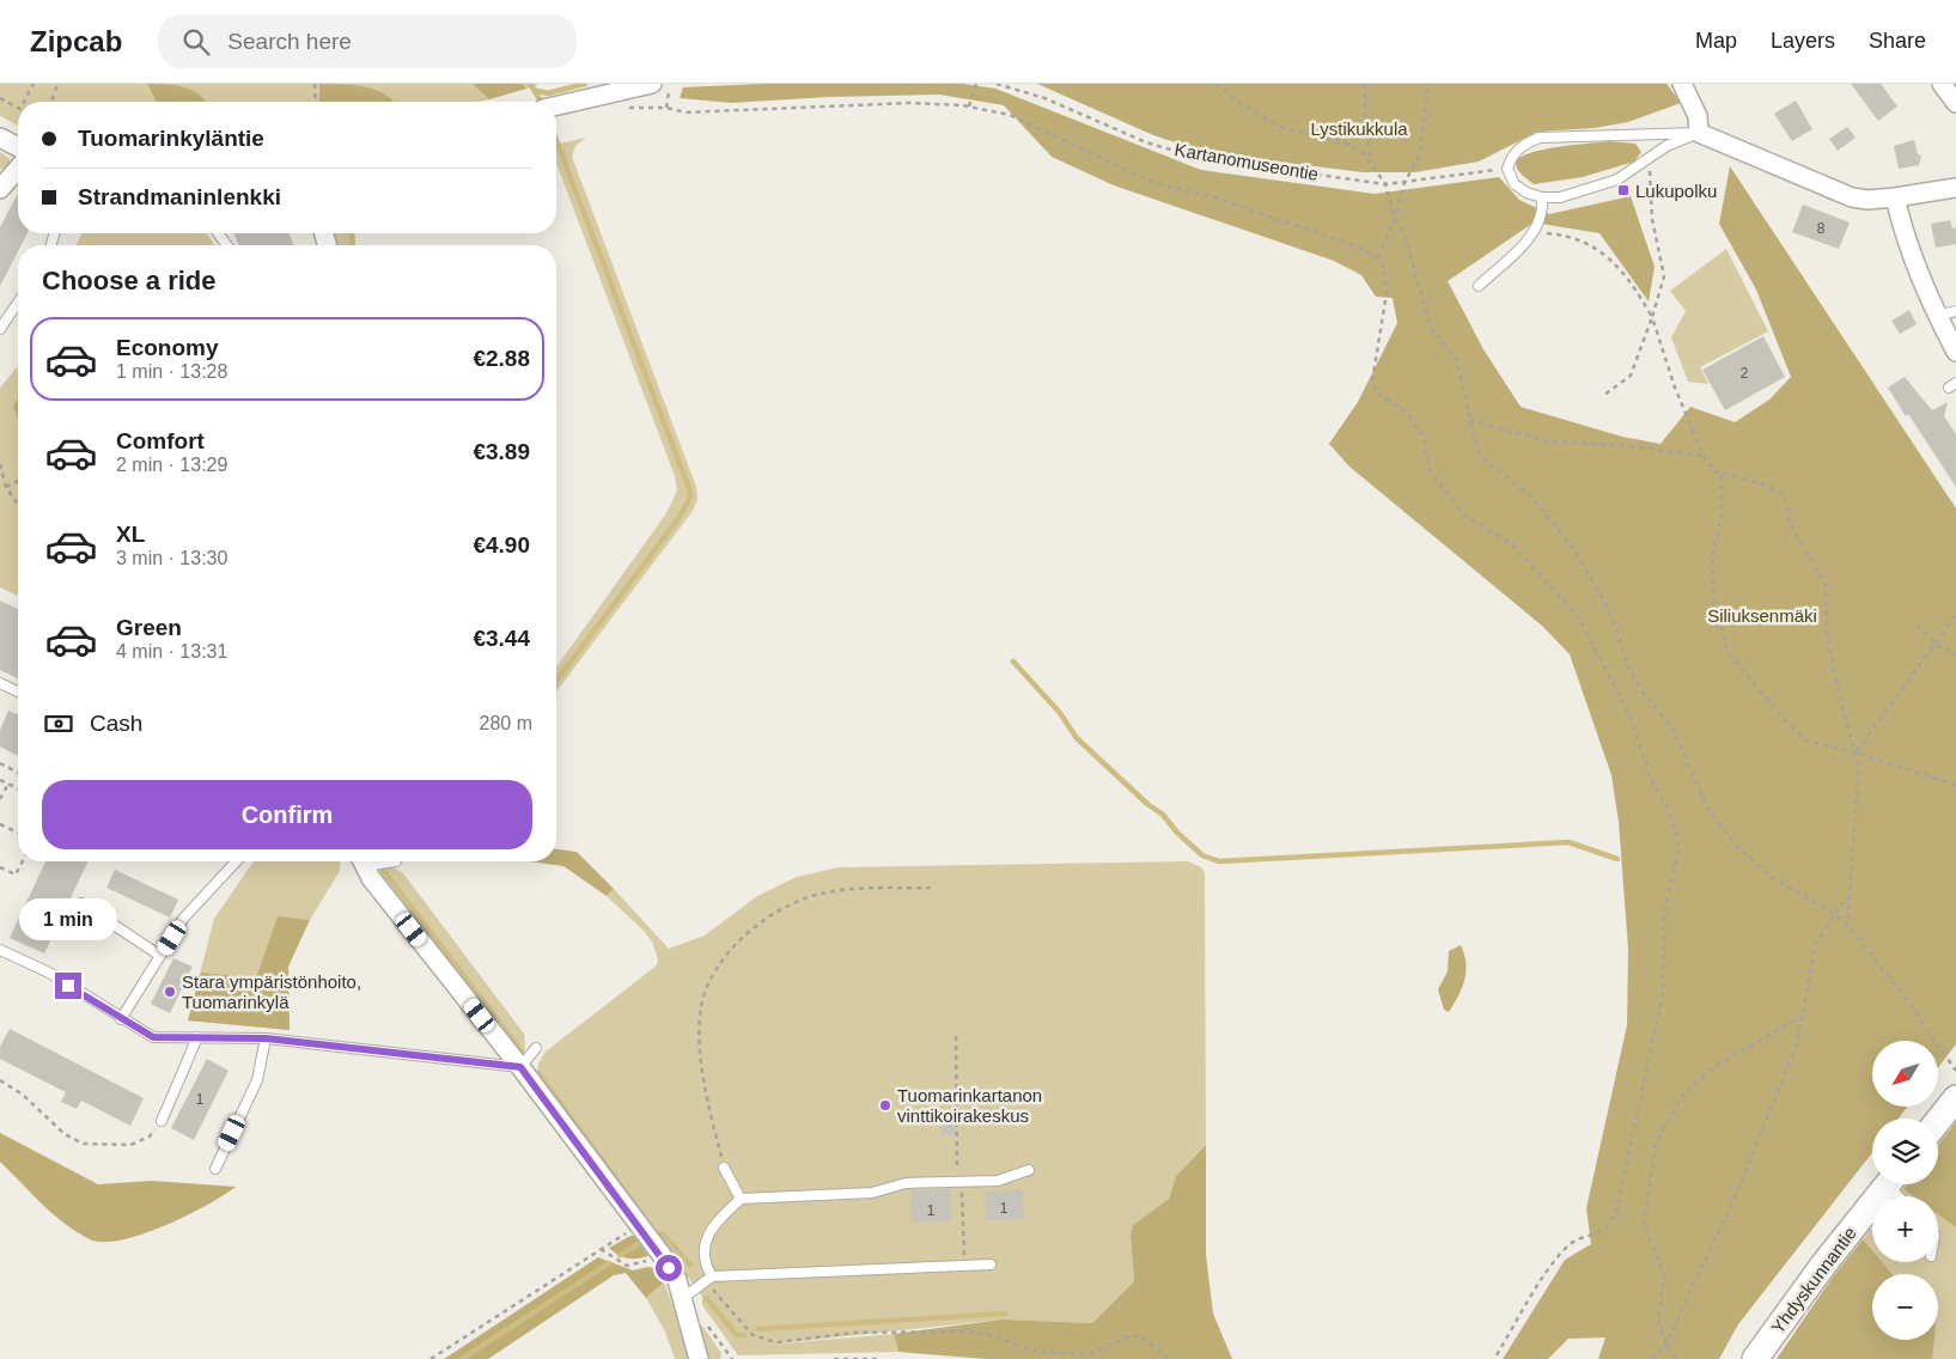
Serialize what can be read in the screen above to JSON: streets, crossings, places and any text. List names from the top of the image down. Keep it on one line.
{"streets":{"main road":["Yhdyskunnantie"],"path":["Kartanomuseontie"]},"parks":["Lystikukkula","Siliuksenmäki"],"places":{"transit":["Lukupolku"],"other":["Stara ympäristönhoito, Tuomarinkylä","Tuomarinkartanon vinttikoirakeskus"]},"house_numbers":["8","2","1","1","1"],"north":"bottom left","page":{"header":"Zipcab","search":"Search here","nav":["Map","Layers","Share"],"banner":["Tuomarinkyläntie","Strandmaninlenkki"],"heading":"Choose a ride","list":[{"name":"Economy","note":"1 min · 13:28","value":"€2.88"},{"name":"Comfort","note":"2 min · 13:29","value":"€3.89"},{"name":"XL","note":"3 min · 13:30","value":"€4.90"},{"name":"Green","note":"4 min · 13:31","value":"€3.44"}],"pay":["Cash","280 m"],"buttons":"Confirm","bubble":"1 min","map_buttons":["+","−"]}}
